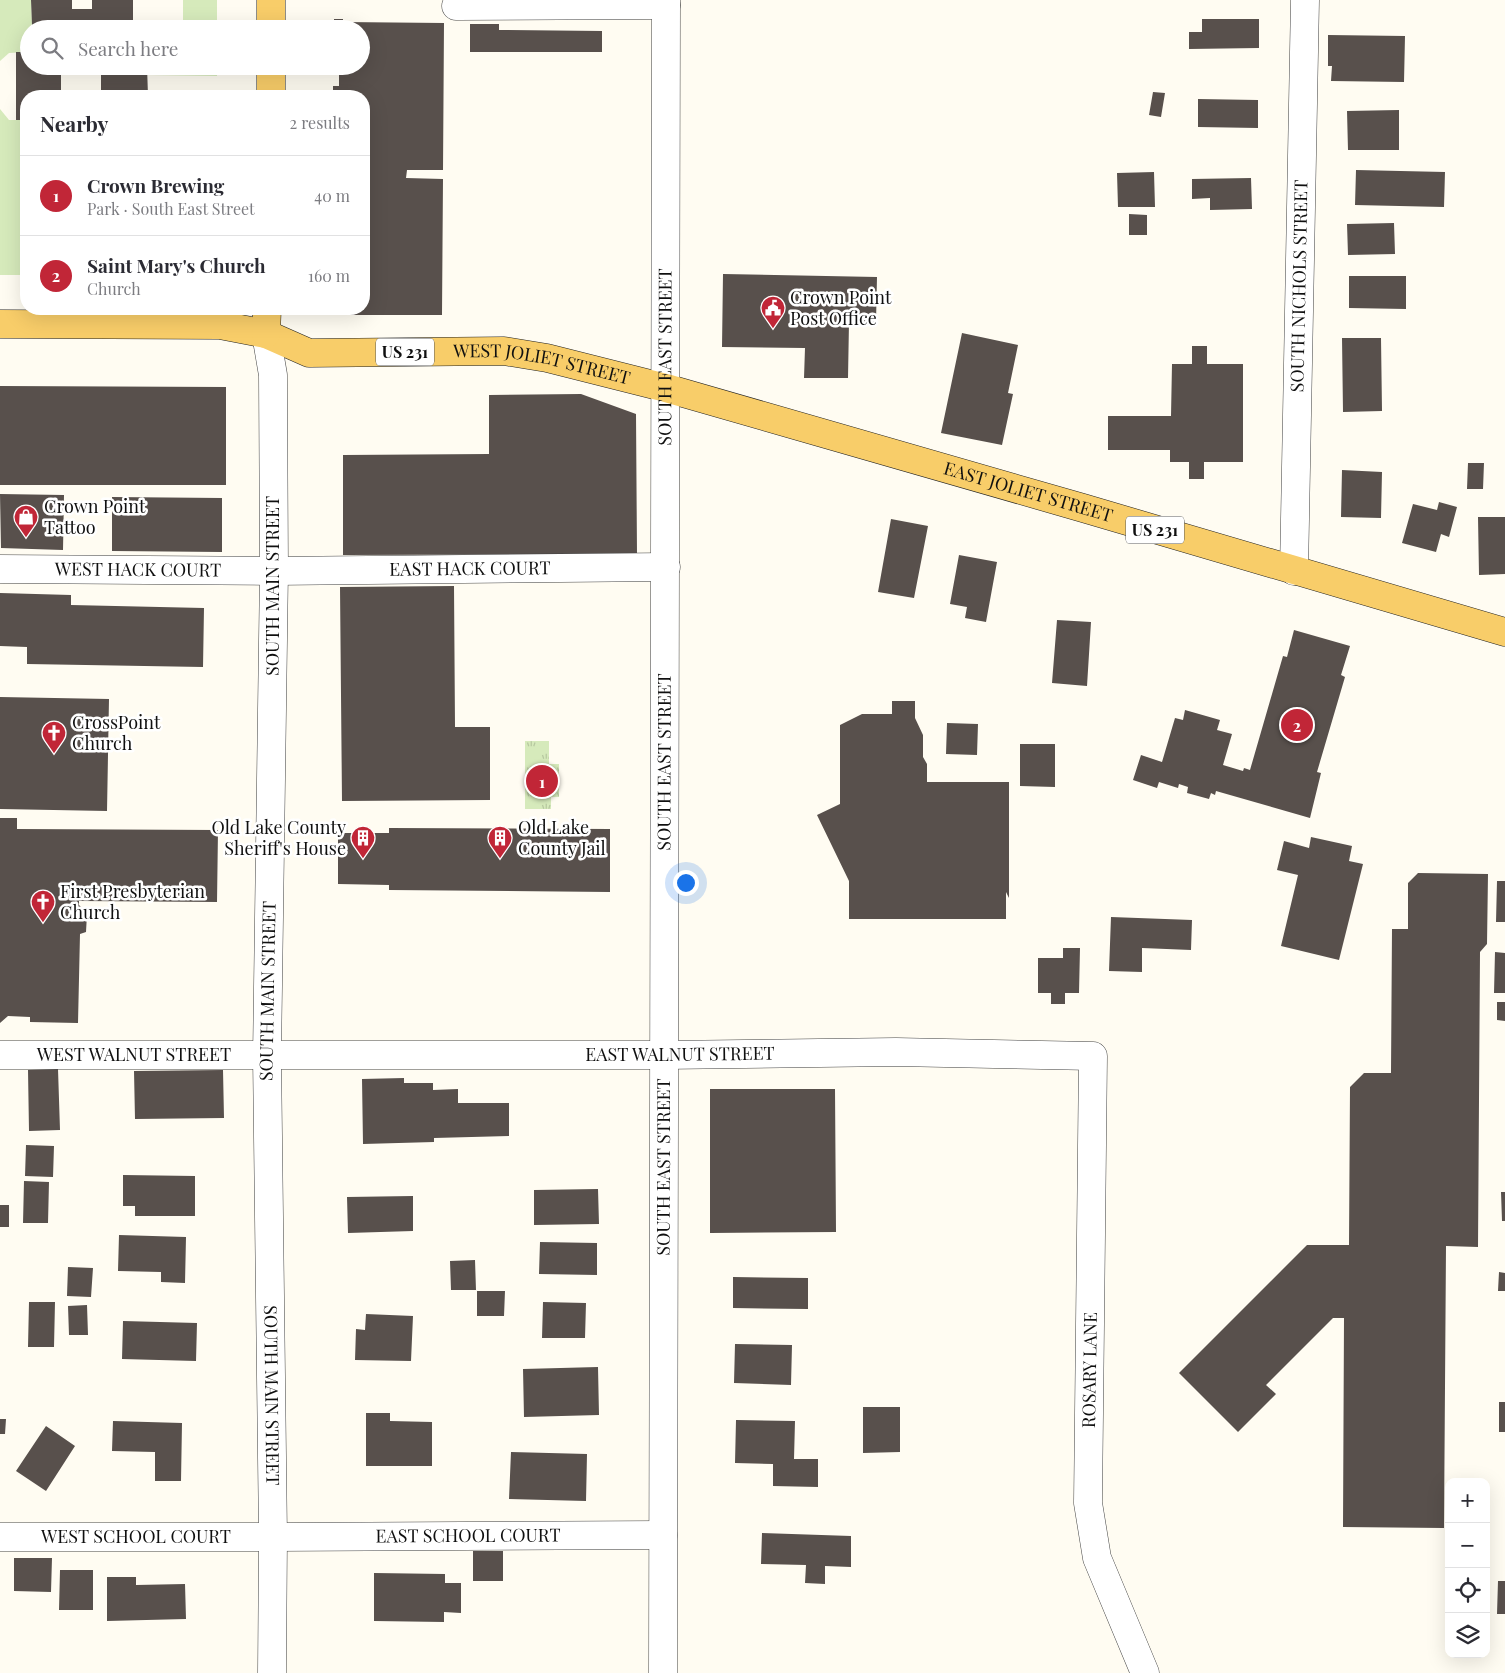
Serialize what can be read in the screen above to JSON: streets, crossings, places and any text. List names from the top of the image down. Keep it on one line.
{"streets":{"main road":["US 231","WEST JOLIET STREET","EAST JOLIET STREET"],"street":["SOUTH NICHOLS STREET","SOUTH EAST STREET","EAST HACK COURT","WEST HACK COURT","SOUTH MAIN STREET","EAST WALNUT STREET","WEST WALNUT STREET","ROSARY LANE","EAST SCHOOL COURT","WEST SCHOOL COURT"]},"crossings":[["SOUTH NICHOLS STREET","EAST JOLIET STREET"],["SOUTH EAST STREET","WEST JOLIET STREET"],["SOUTH EAST STREET","EAST JOLIET STREET"],["SOUTH EAST STREET","EAST HACK COURT"],["SOUTH EAST STREET","EAST WALNUT STREET"],["SOUTH EAST STREET","EAST SCHOOL COURT"],["WEST JOLIET STREET","EAST JOLIET STREET"],["WEST JOLIET STREET","SOUTH MAIN STREET"],["EAST HACK COURT","WEST HACK COURT"],["EAST HACK COURT","SOUTH MAIN STREET"],["WEST HACK COURT","SOUTH MAIN STREET"],["SOUTH MAIN STREET","EAST WALNUT STREET"],["SOUTH MAIN STREET","WEST WALNUT STREET"],["SOUTH MAIN STREET","EAST SCHOOL COURT"],["SOUTH MAIN STREET","WEST SCHOOL COURT"],["EAST WALNUT STREET","WEST WALNUT STREET"],["EAST WALNUT STREET","ROSARY LANE"],["EAST SCHOOL COURT","WEST SCHOOL COURT"]],"places":{"public building":["Crown Point Post Office"],"shop":["Crown Point Tattoo"],"church":["CrossPoint Church","First Presbyterian Church"],"building":["Old Lake County Sheriff's House","Old Lake County Jail"]},"page":{"search":"Search here","heading":["Nearby","2 results"],"list":[{"mark":"1","name":"Crown Brewing","note":"Park · South East Street","value":"40 m"},{"mark":"2","name":"Saint Mary's Church","note":"Church","value":"160 m"}],"pins":["2","1"],"map_buttons":["+","−"]}}
